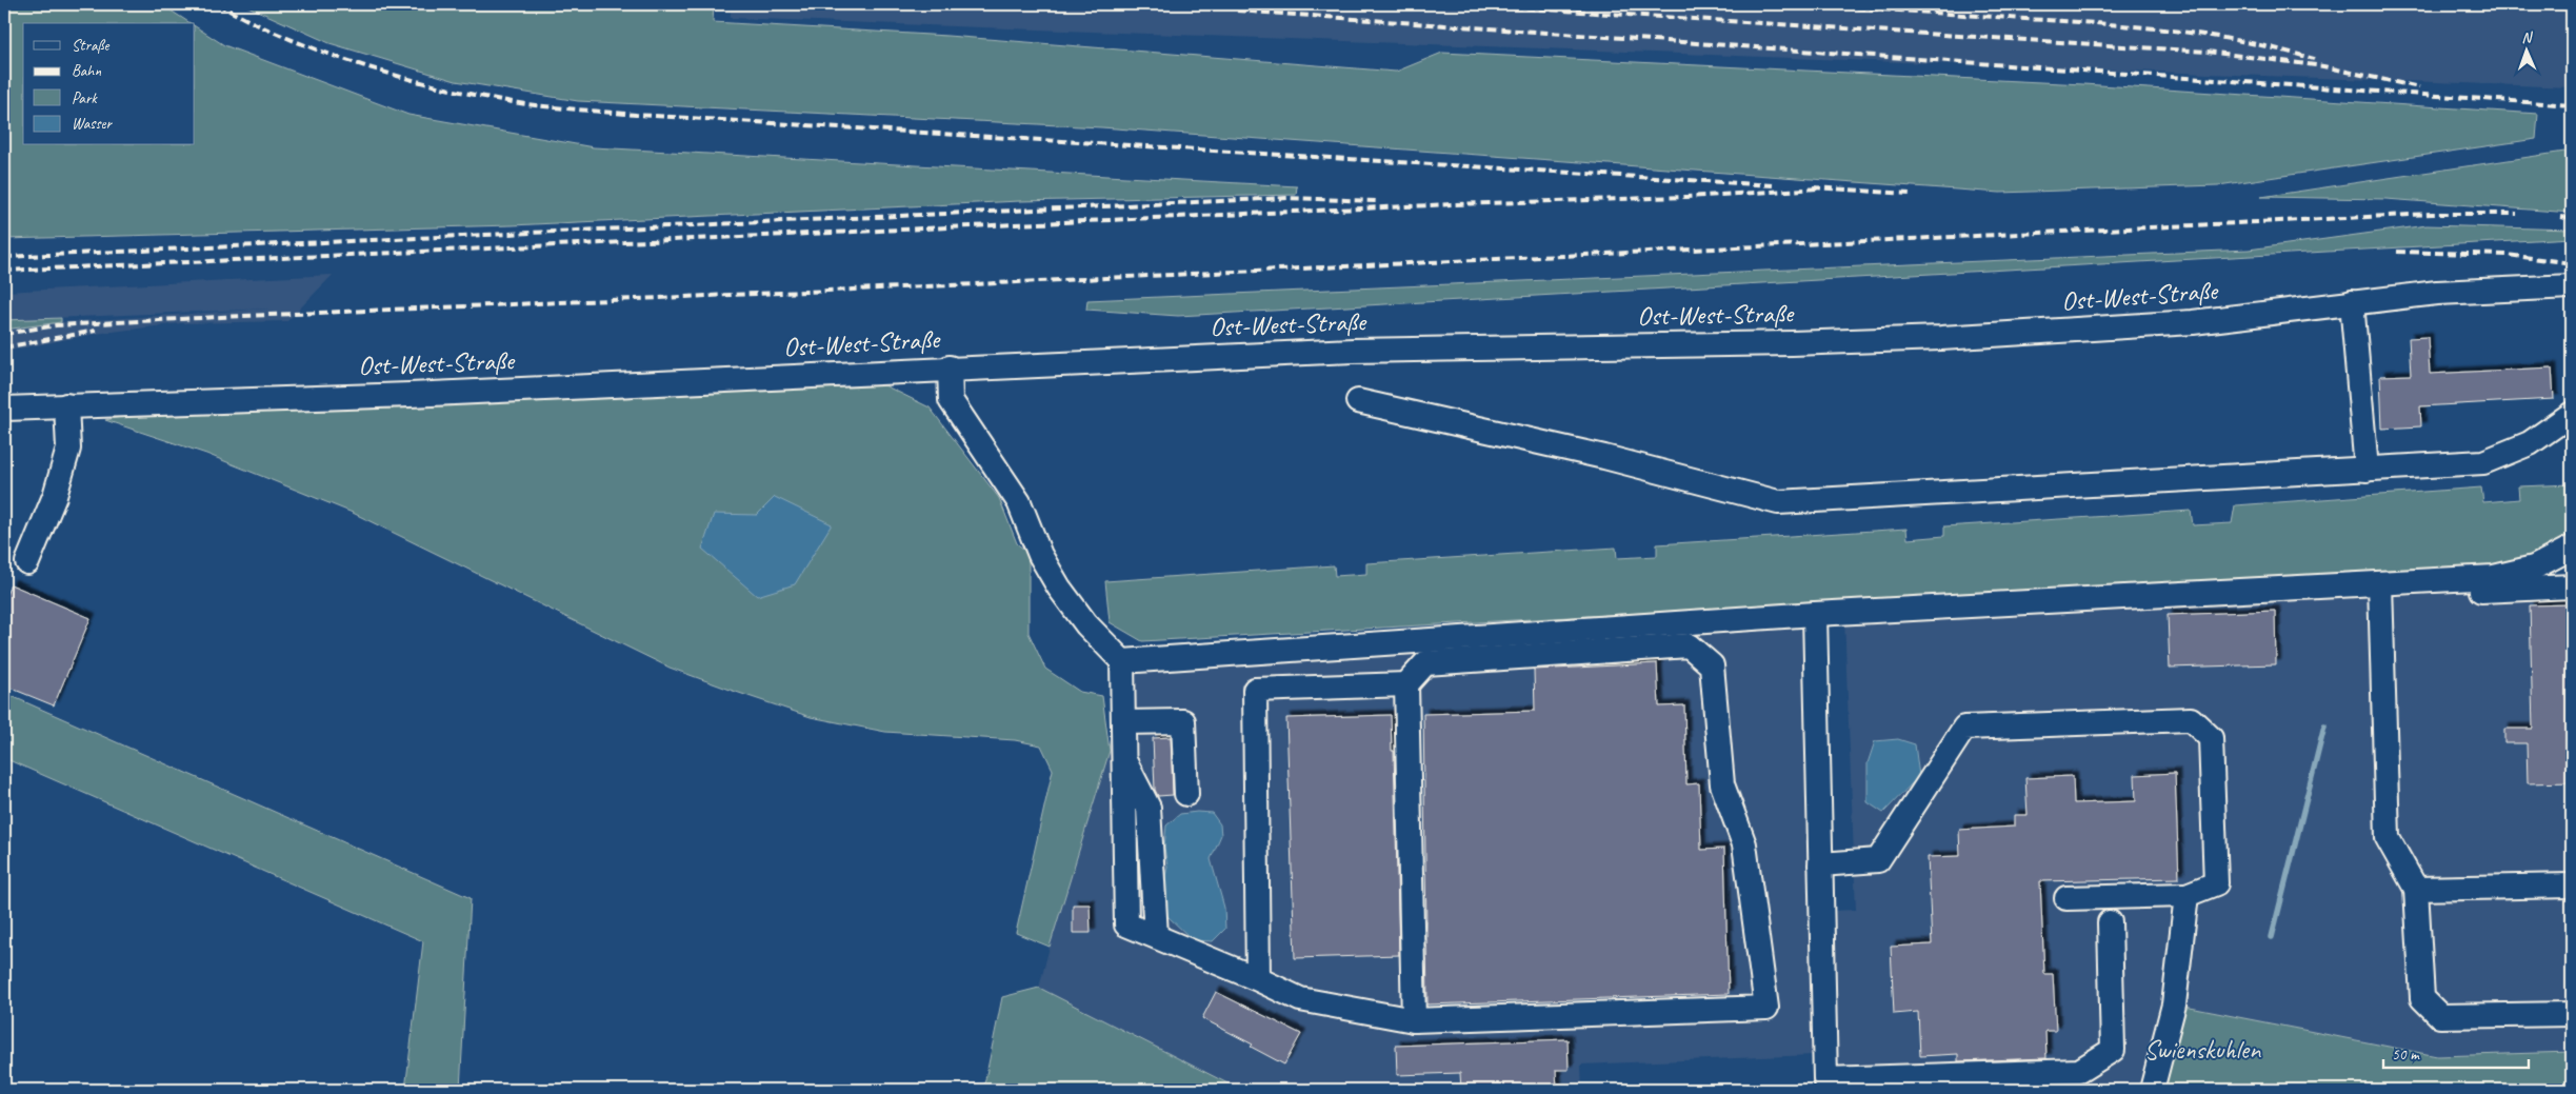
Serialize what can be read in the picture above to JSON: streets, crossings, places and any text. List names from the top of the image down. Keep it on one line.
{"streets":{"street":["Ost-West-Straße"]},"parks":["Swienskuhlen"],"legend":["Straße","Bahn","Park","Wasser"],"scale_bar":"50 m","north":"top"}
